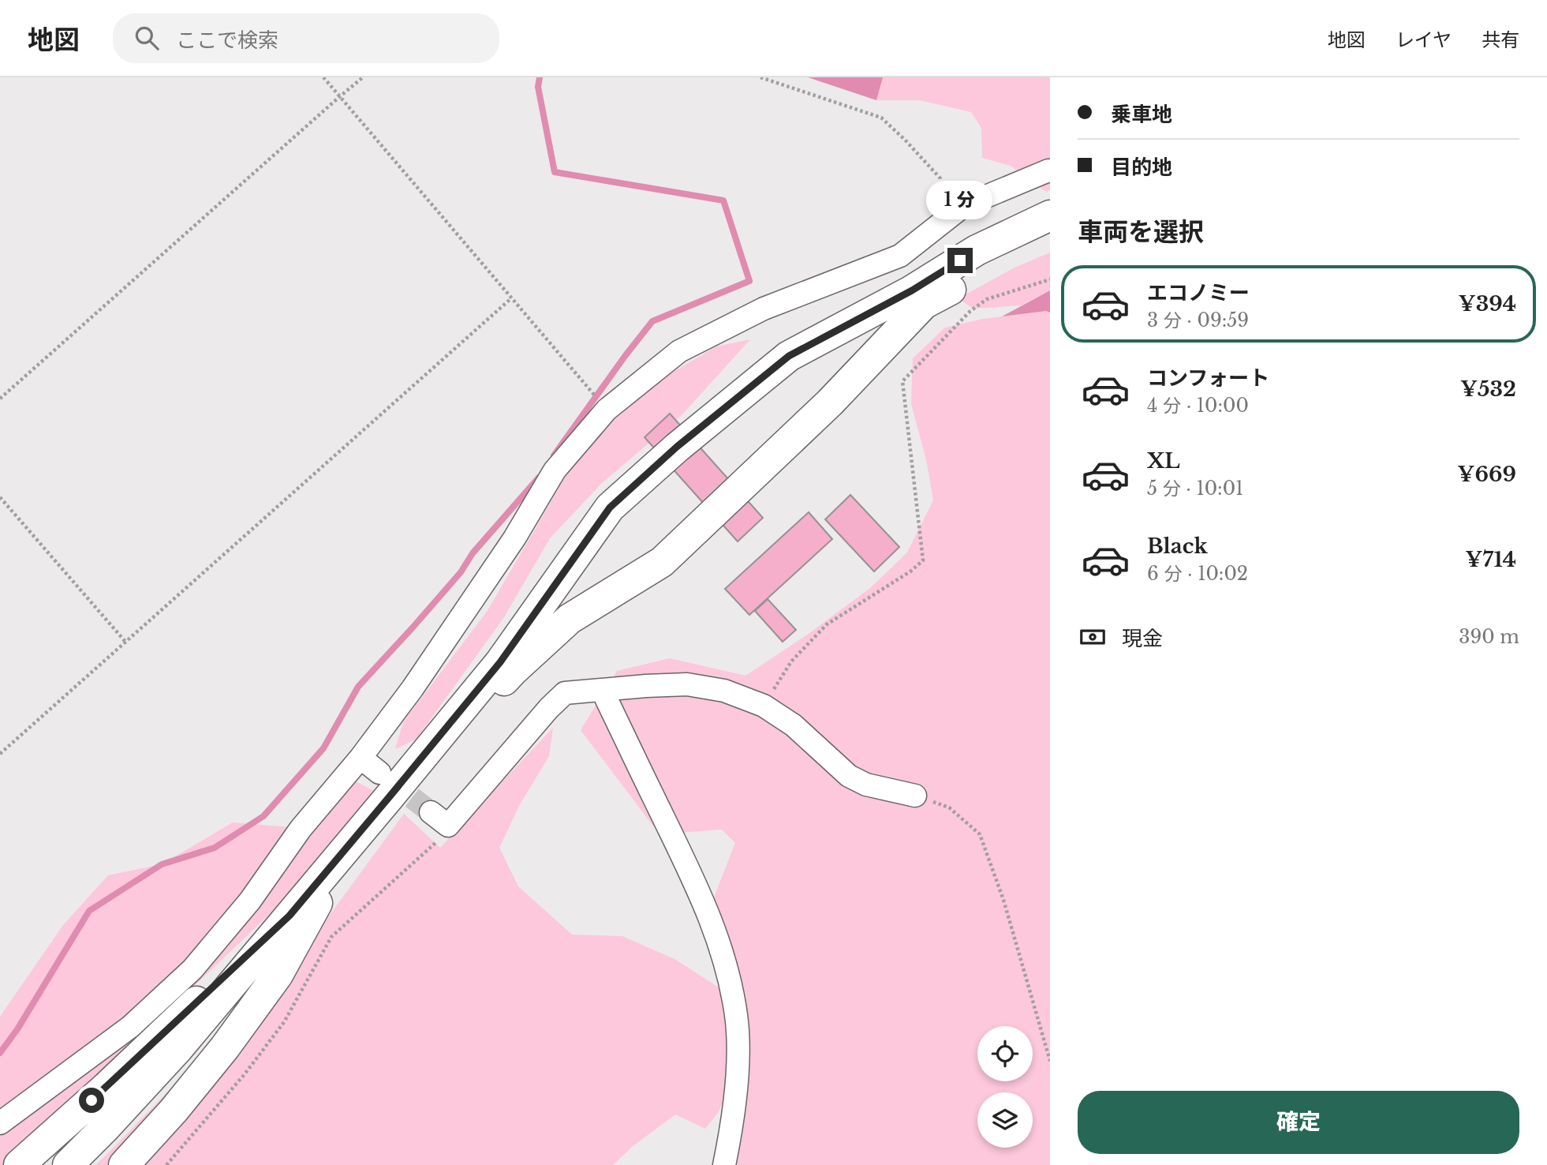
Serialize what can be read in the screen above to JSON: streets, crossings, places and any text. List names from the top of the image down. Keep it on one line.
{"page":{"header":"地図","search":"ここで検索","nav":["地図","レイヤ","共有"],"banner":["乗車地","目的地"],"bubble":"1 分","heading":"車両を選択","list":[{"name":"エコノミー","note":"3 分 · 09:59","value":"¥394"},{"name":"コンフォート","note":"4 分 · 10:00","value":"¥532"},{"name":"XL","note":"5 分 · 10:01","value":"¥669"},{"name":"Black","note":"6 分 · 10:02","value":"¥714"}],"pay":["現金","390 m"],"buttons":"確定"}}
